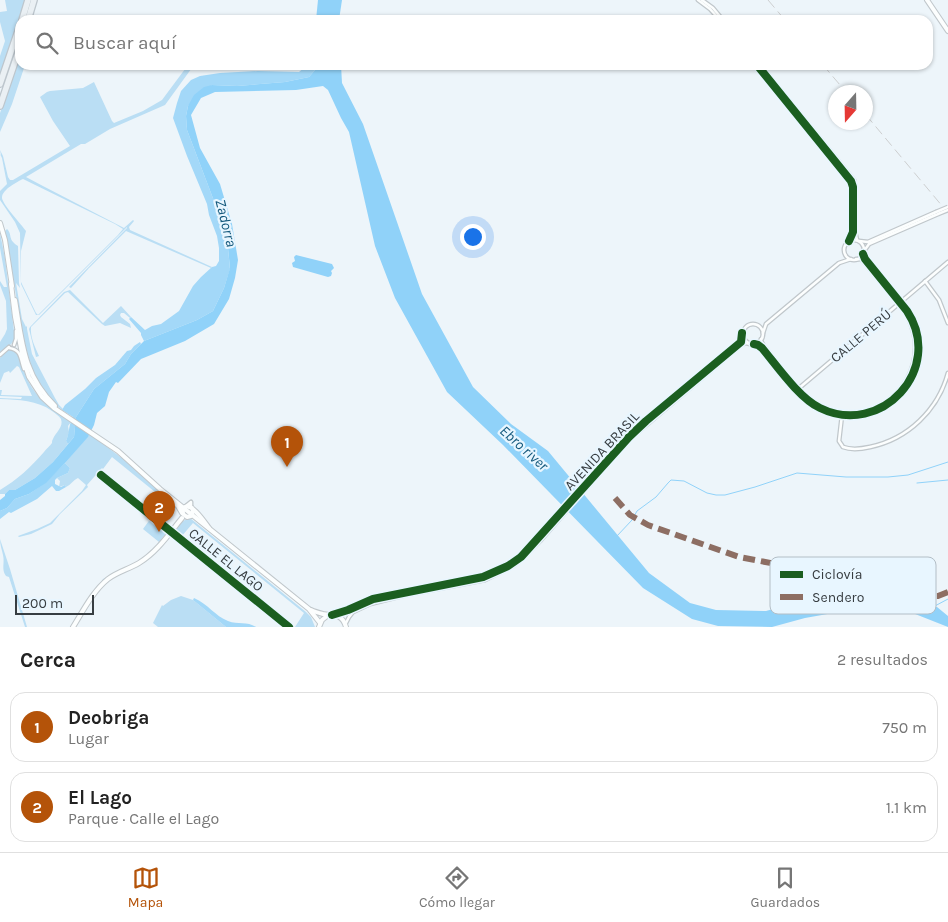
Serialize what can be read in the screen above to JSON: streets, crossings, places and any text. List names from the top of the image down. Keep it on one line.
{"streets":{"main road":["CALLE EL LAGO"],"street":["CALLE PERÚ","AVENIDA BRASIL"]},"water":["Zadorra","Ebro river"],"legend":["Ciclovía","Sendero"],"scale_bar":"200 m","north":"bottom","page":{"search":"Buscar aquí","pins":["1","2"],"scale":"200 m","heading":["Cerca","2 resultados"],"list":[{"mark":"1","name":"Deobriga","note":"Lugar","value":"750 m"},{"mark":"2","name":"El Lago","note":"Parque · Calle el Lago","value":"1.1 km"}],"nav":["Mapa","Cómo llegar","Guardados"]}}
